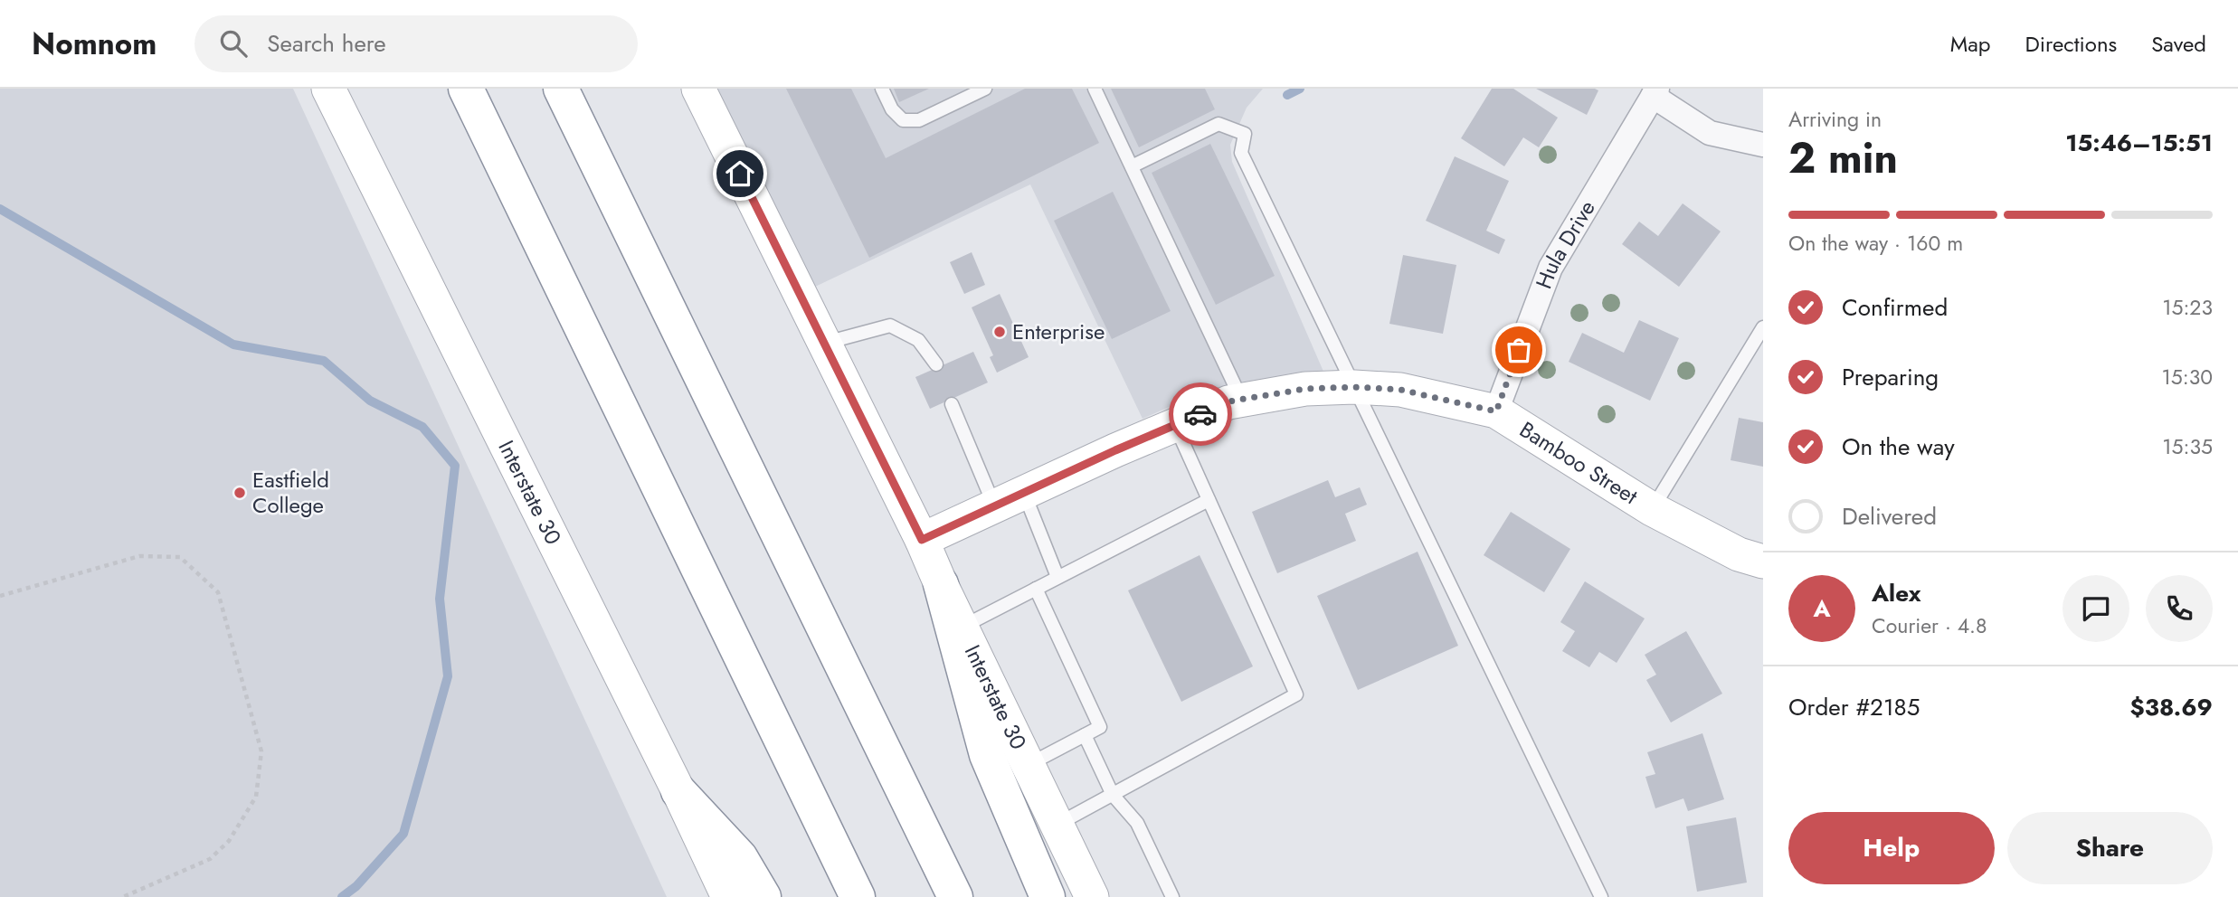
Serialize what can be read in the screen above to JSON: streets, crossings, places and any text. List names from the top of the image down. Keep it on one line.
{"streets":{"main road":["Bamboo Street","Interstate 30"],"street":["Hula Drive"]},"crossings":[["Hula Drive","Bamboo Street"],["Bamboo Street","Interstate 30"]],"places":["Enterprise","Eastfield College"],"page":{"header":"Nomnom","search":"Search here","nav":["Map","Directions","Saved"],"heading":["2 min","Arriving in","15:46–15:51"],"panel":["Alex","Courier · 4.8","Order #2185","$38.69"],"bar":"On the way · 160 m","list":[["Confirmed","15:23"],["Preparing","15:30"],["On the way","15:35"],"Delivered"],"round":"A","buttons":["Help","Share"]}}
